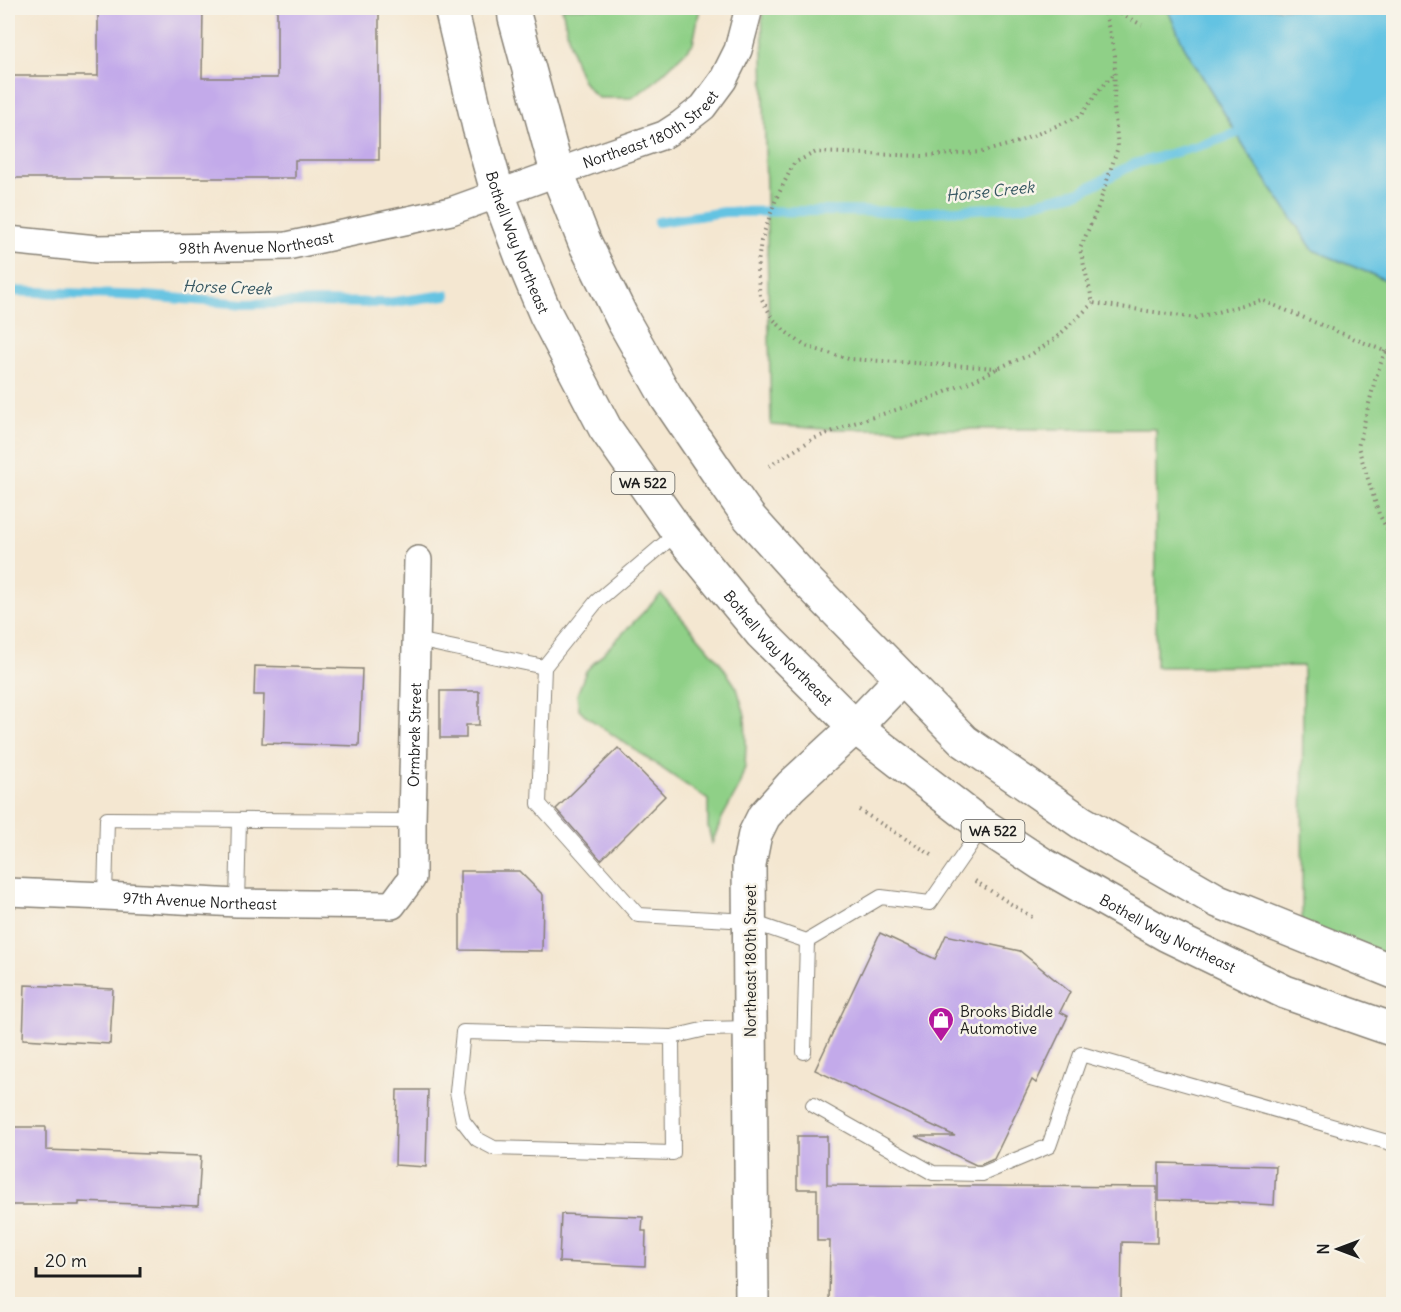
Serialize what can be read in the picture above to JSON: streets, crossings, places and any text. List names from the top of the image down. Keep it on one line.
{"streets":{"main road":["Northeast 180th Street","Bothell Way Northeast","WA 522"],"street":["98th Avenue Northeast","Ormbrek Street","97th Avenue Northeast"]},"crossings":[["Northeast 180th Street","98th Avenue Northeast"],["Northeast 180th Street","Bothell Way Northeast"],["98th Avenue Northeast","Bothell Way Northeast"],["Ormbrek Street","97th Avenue Northeast"]],"water":["Horse Creek"],"places":{"shop":["Brooks Biddle Automotive"]},"scale_bar":"20 m","north":"left"}
